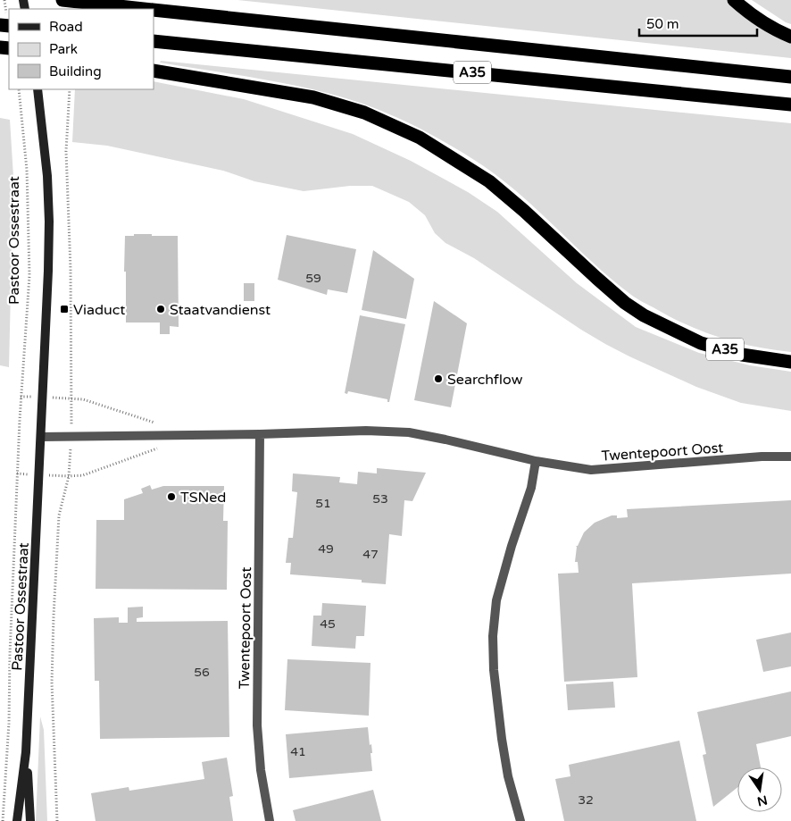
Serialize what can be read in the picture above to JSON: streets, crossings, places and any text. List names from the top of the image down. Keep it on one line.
{"streets":{"highway":["A35"],"main road":["Pastoor Ossestraat"],"street":["Twentepoort Oost"]},"crossings":[["Pastoor Ossestraat","Twentepoort Oost"]],"places":{"transit":["Viaduct"],"other":["Staatvandienst","Searchflow","TSNed"]},"house_numbers":["59","53","51","49","47","45","56","41","32"],"legend":["Road","Park","Building"],"scale_bar":"50 m","north":"bottom"}
